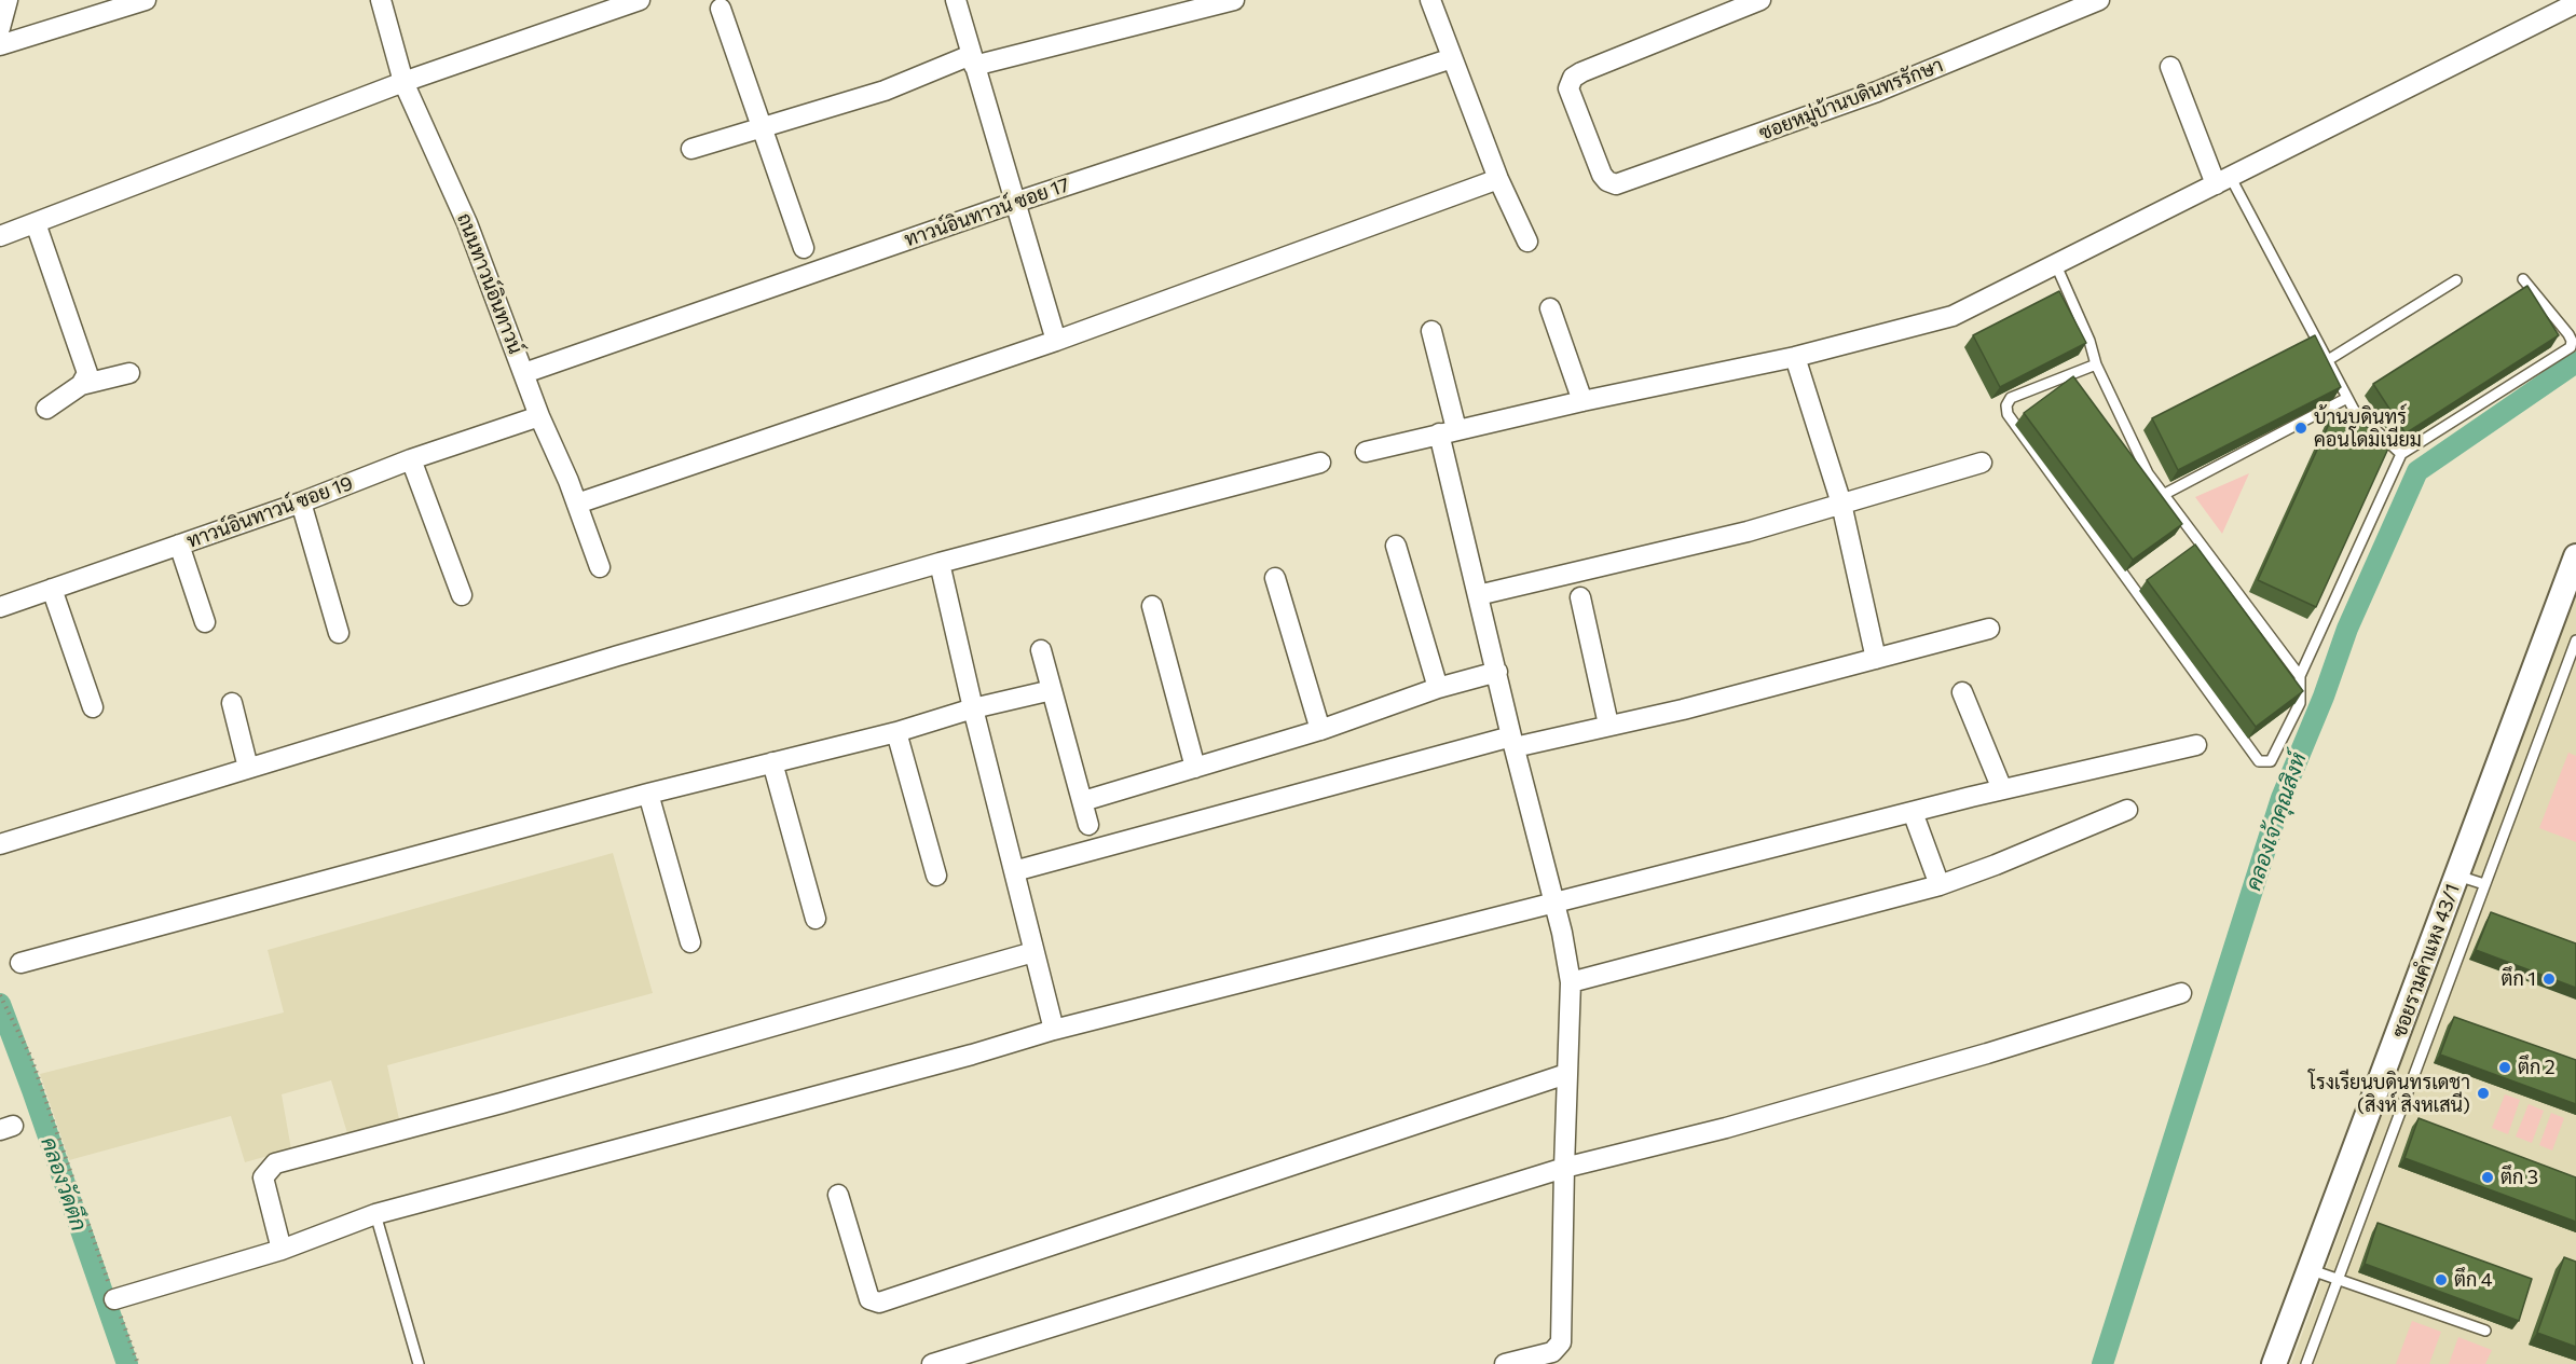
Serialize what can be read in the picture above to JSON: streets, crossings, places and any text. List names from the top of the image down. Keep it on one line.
{"streets":{"street":["ซอยหมู่บ้านบดินทรรักษา","ทาวน์อินทาวน์ ซอย 17","ถนนทาวน์อินทาวน์","ทาวน์อินทาวน์ ซอย 19","ซอยรามคำแหง 43/1"]},"crossings":[["ทาวน์อินทาวน์ ซอย 17","ถนนทาวน์อินทาวน์"],["ถนนทาวน์อินทาวน์","ทาวน์อินทาวน์ ซอย 19"]],"water":["คลองเจ้าคุณสิงห์","คลองวัดตึก"],"places":["บ้านบดินทร์ คอนโดมิเนียม","ตึก 1","ตึก 2","โรงเรียนบดินทรเดชา (สิงห์ สิงหเสนี)","ตึก 3","ตึก 4"]}
